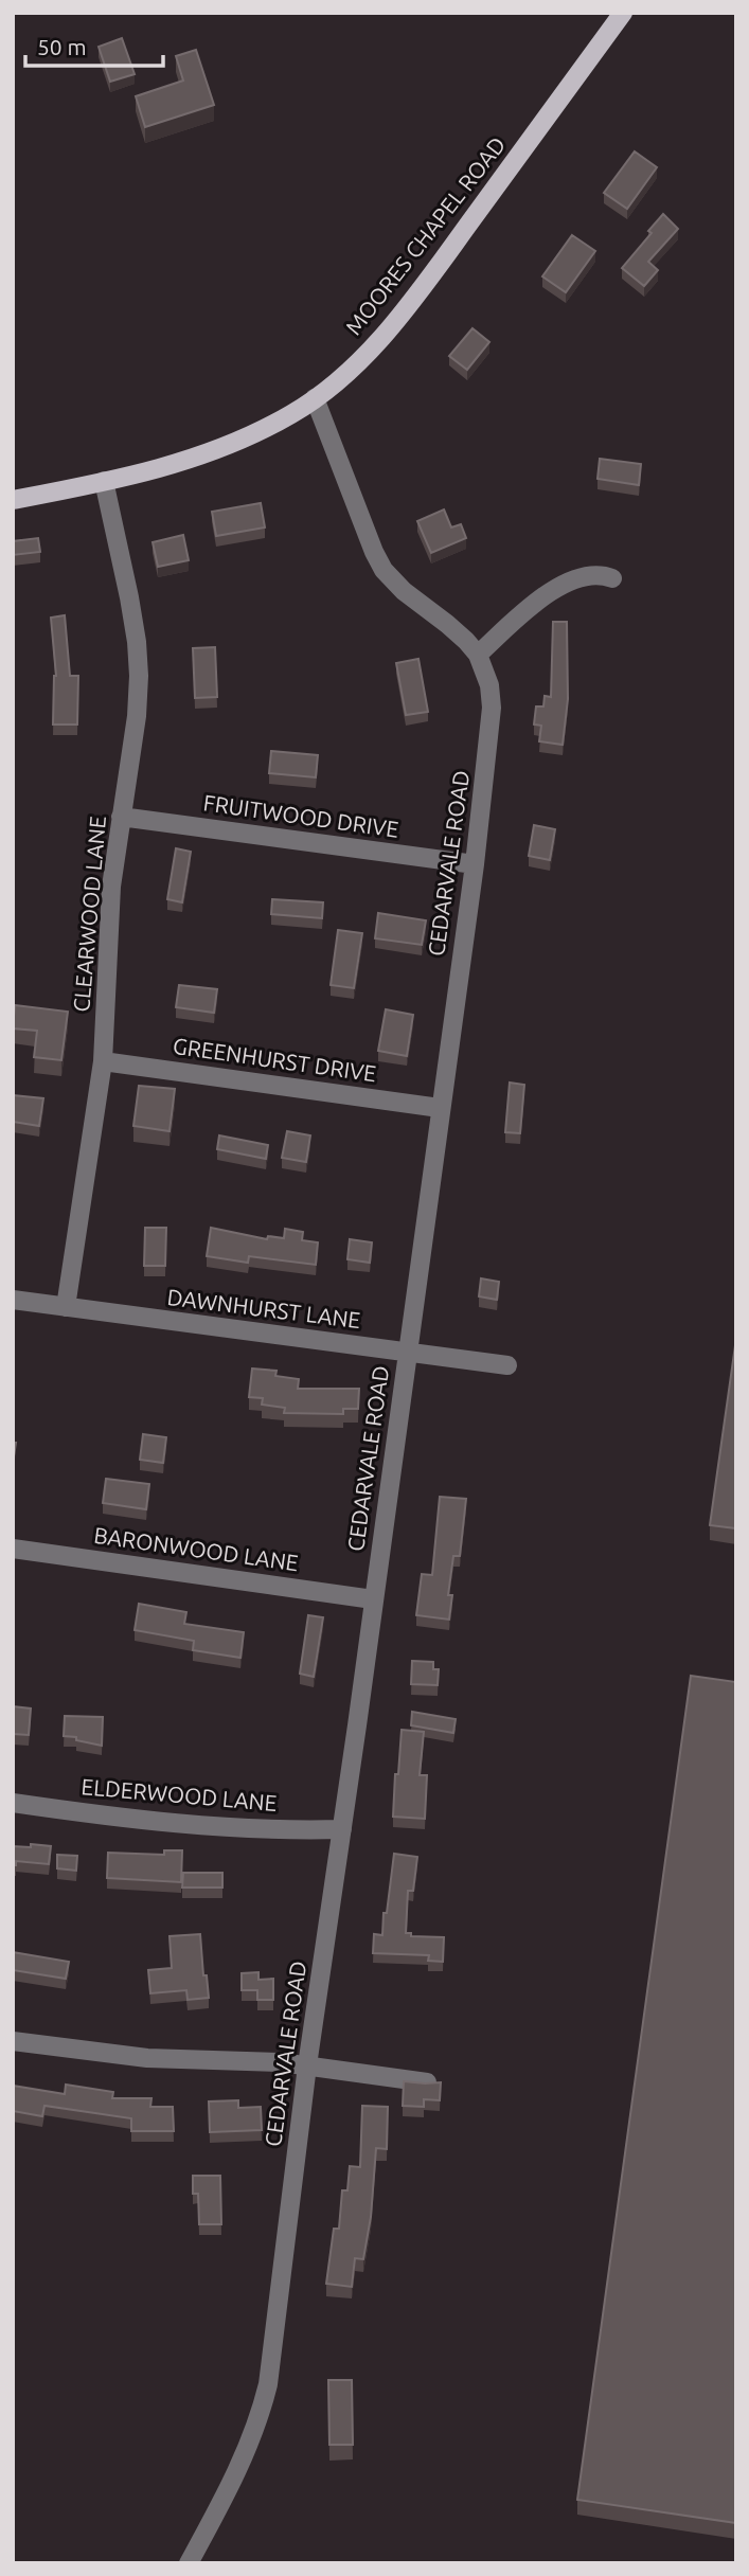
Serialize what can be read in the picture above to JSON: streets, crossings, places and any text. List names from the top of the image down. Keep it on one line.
{"streets":{"main road":["MOORES CHAPEL ROAD"],"street":["FRUITWOOD DRIVE","CEDARVALE ROAD","CLEARWOOD LANE","GREENHURST DRIVE","DAWNHURST LANE","BARONWOOD LANE","ELDERWOOD LANE"]},"crossings":[["MOORES CHAPEL ROAD","CEDARVALE ROAD"],["MOORES CHAPEL ROAD","CLEARWOOD LANE"],["FRUITWOOD DRIVE","CEDARVALE ROAD"],["FRUITWOOD DRIVE","CLEARWOOD LANE"],["CEDARVALE ROAD","GREENHURST DRIVE"],["CEDARVALE ROAD","DAWNHURST LANE"],["CEDARVALE ROAD","BARONWOOD LANE"],["CEDARVALE ROAD","ELDERWOOD LANE"],["CLEARWOOD LANE","GREENHURST DRIVE"],["CLEARWOOD LANE","DAWNHURST LANE"]],"scale_bar":"50 m"}
